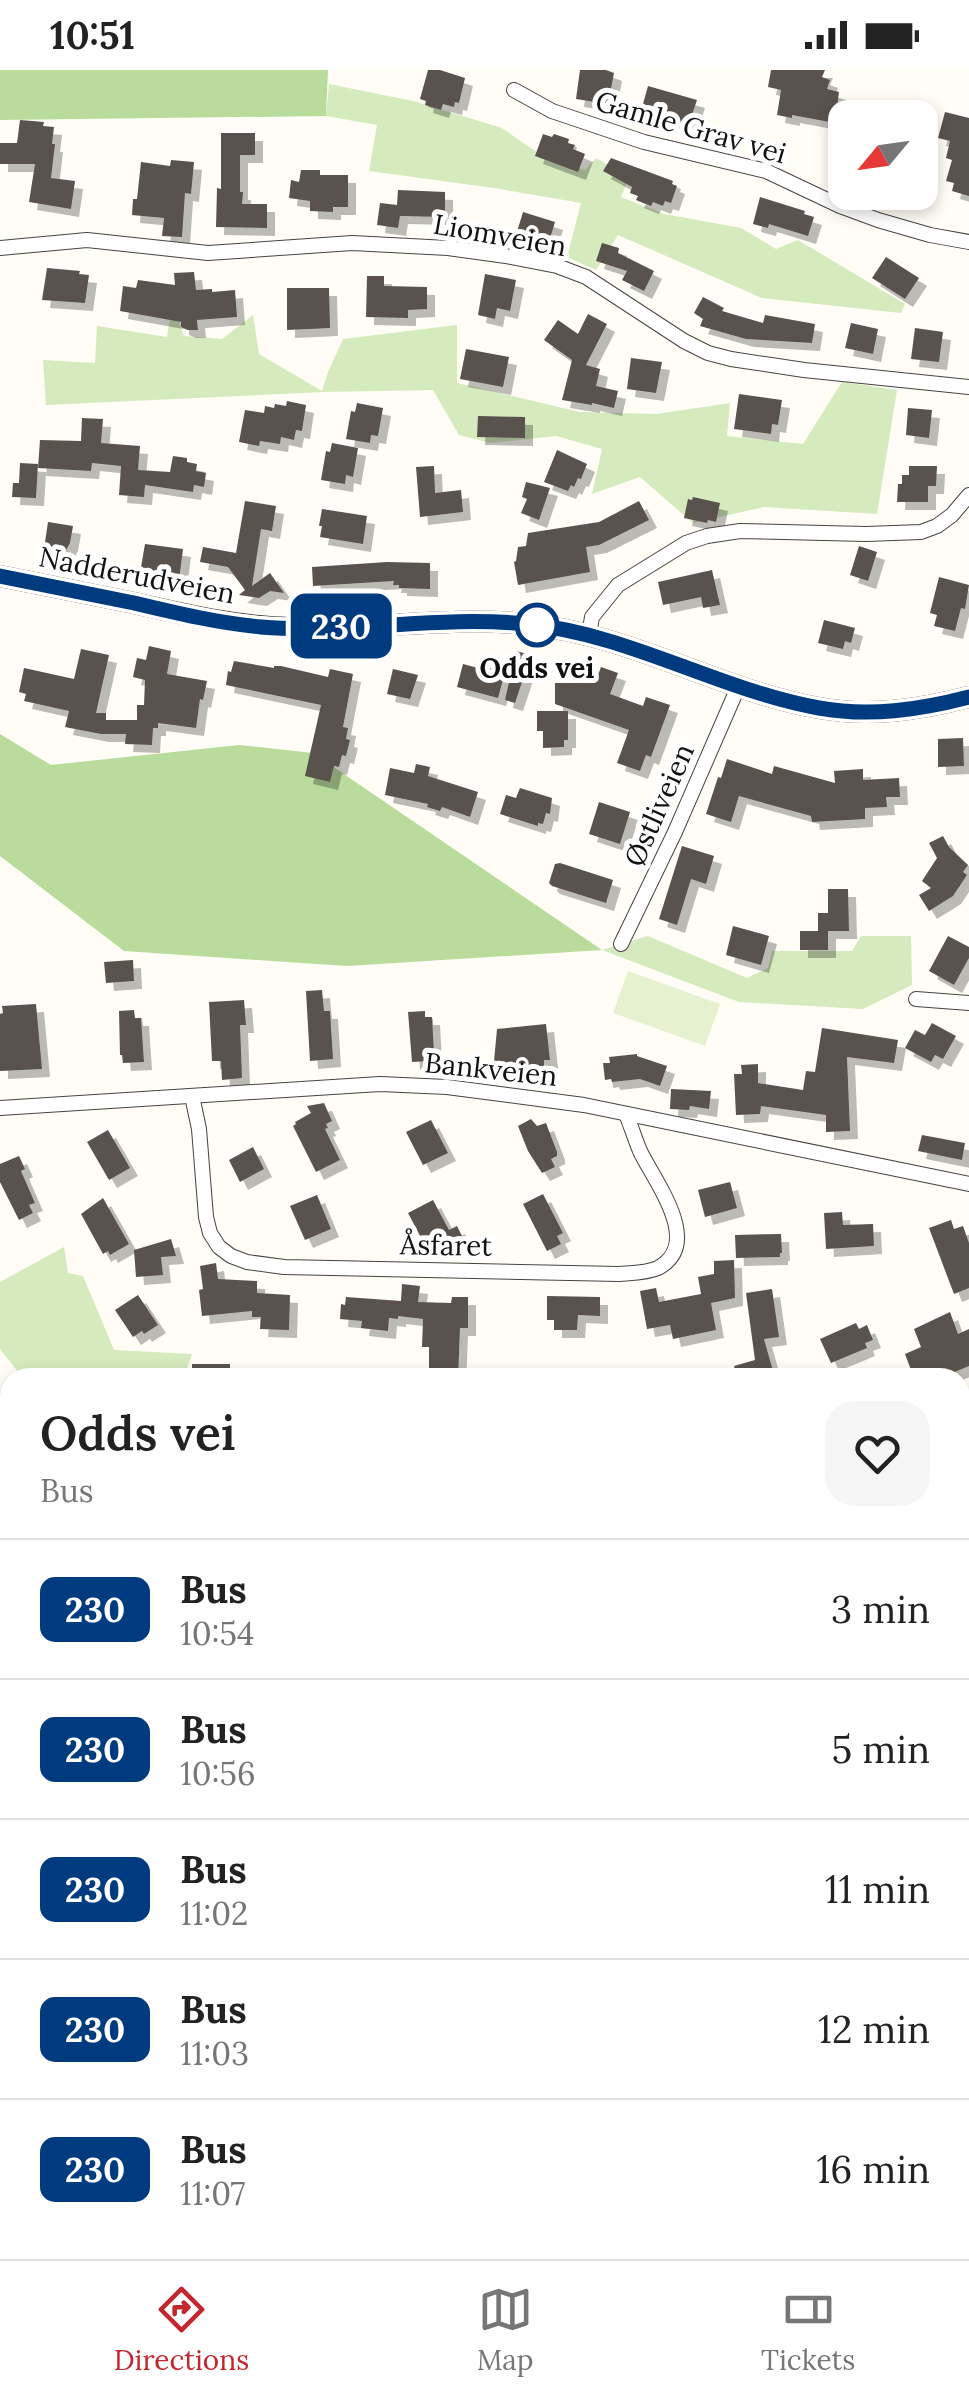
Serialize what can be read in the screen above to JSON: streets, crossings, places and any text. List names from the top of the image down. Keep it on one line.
{"streets":{"main road":["Nadderudveien"],"street":["Gamle Grav vei","Liomveien","Østliveien","Bankveien","Åsfaret"]},"crossings":[["Nadderudveien","Østliveien"],["Bankveien","Åsfaret"]],"places":["Odds vei"],"lines":["bus line 230"],"north":"bottom left","page":{"status":"10:51","on_map":"230","heading":["Odds vei","Bus"],"list":[{"mark":"230","name":"Bus","note":"10:54","value":"3 min"},{"mark":"230","name":"Bus","note":"10:56","value":"5 min"},{"mark":"230","name":"Bus","note":"11:02","value":"11 min"},{"mark":"230","name":"Bus","note":"11:03","value":"12 min"},{"mark":"230","name":"Bus","note":"11:07","value":"16 min"}],"tabs":["Directions","Map","Tickets"]}}
